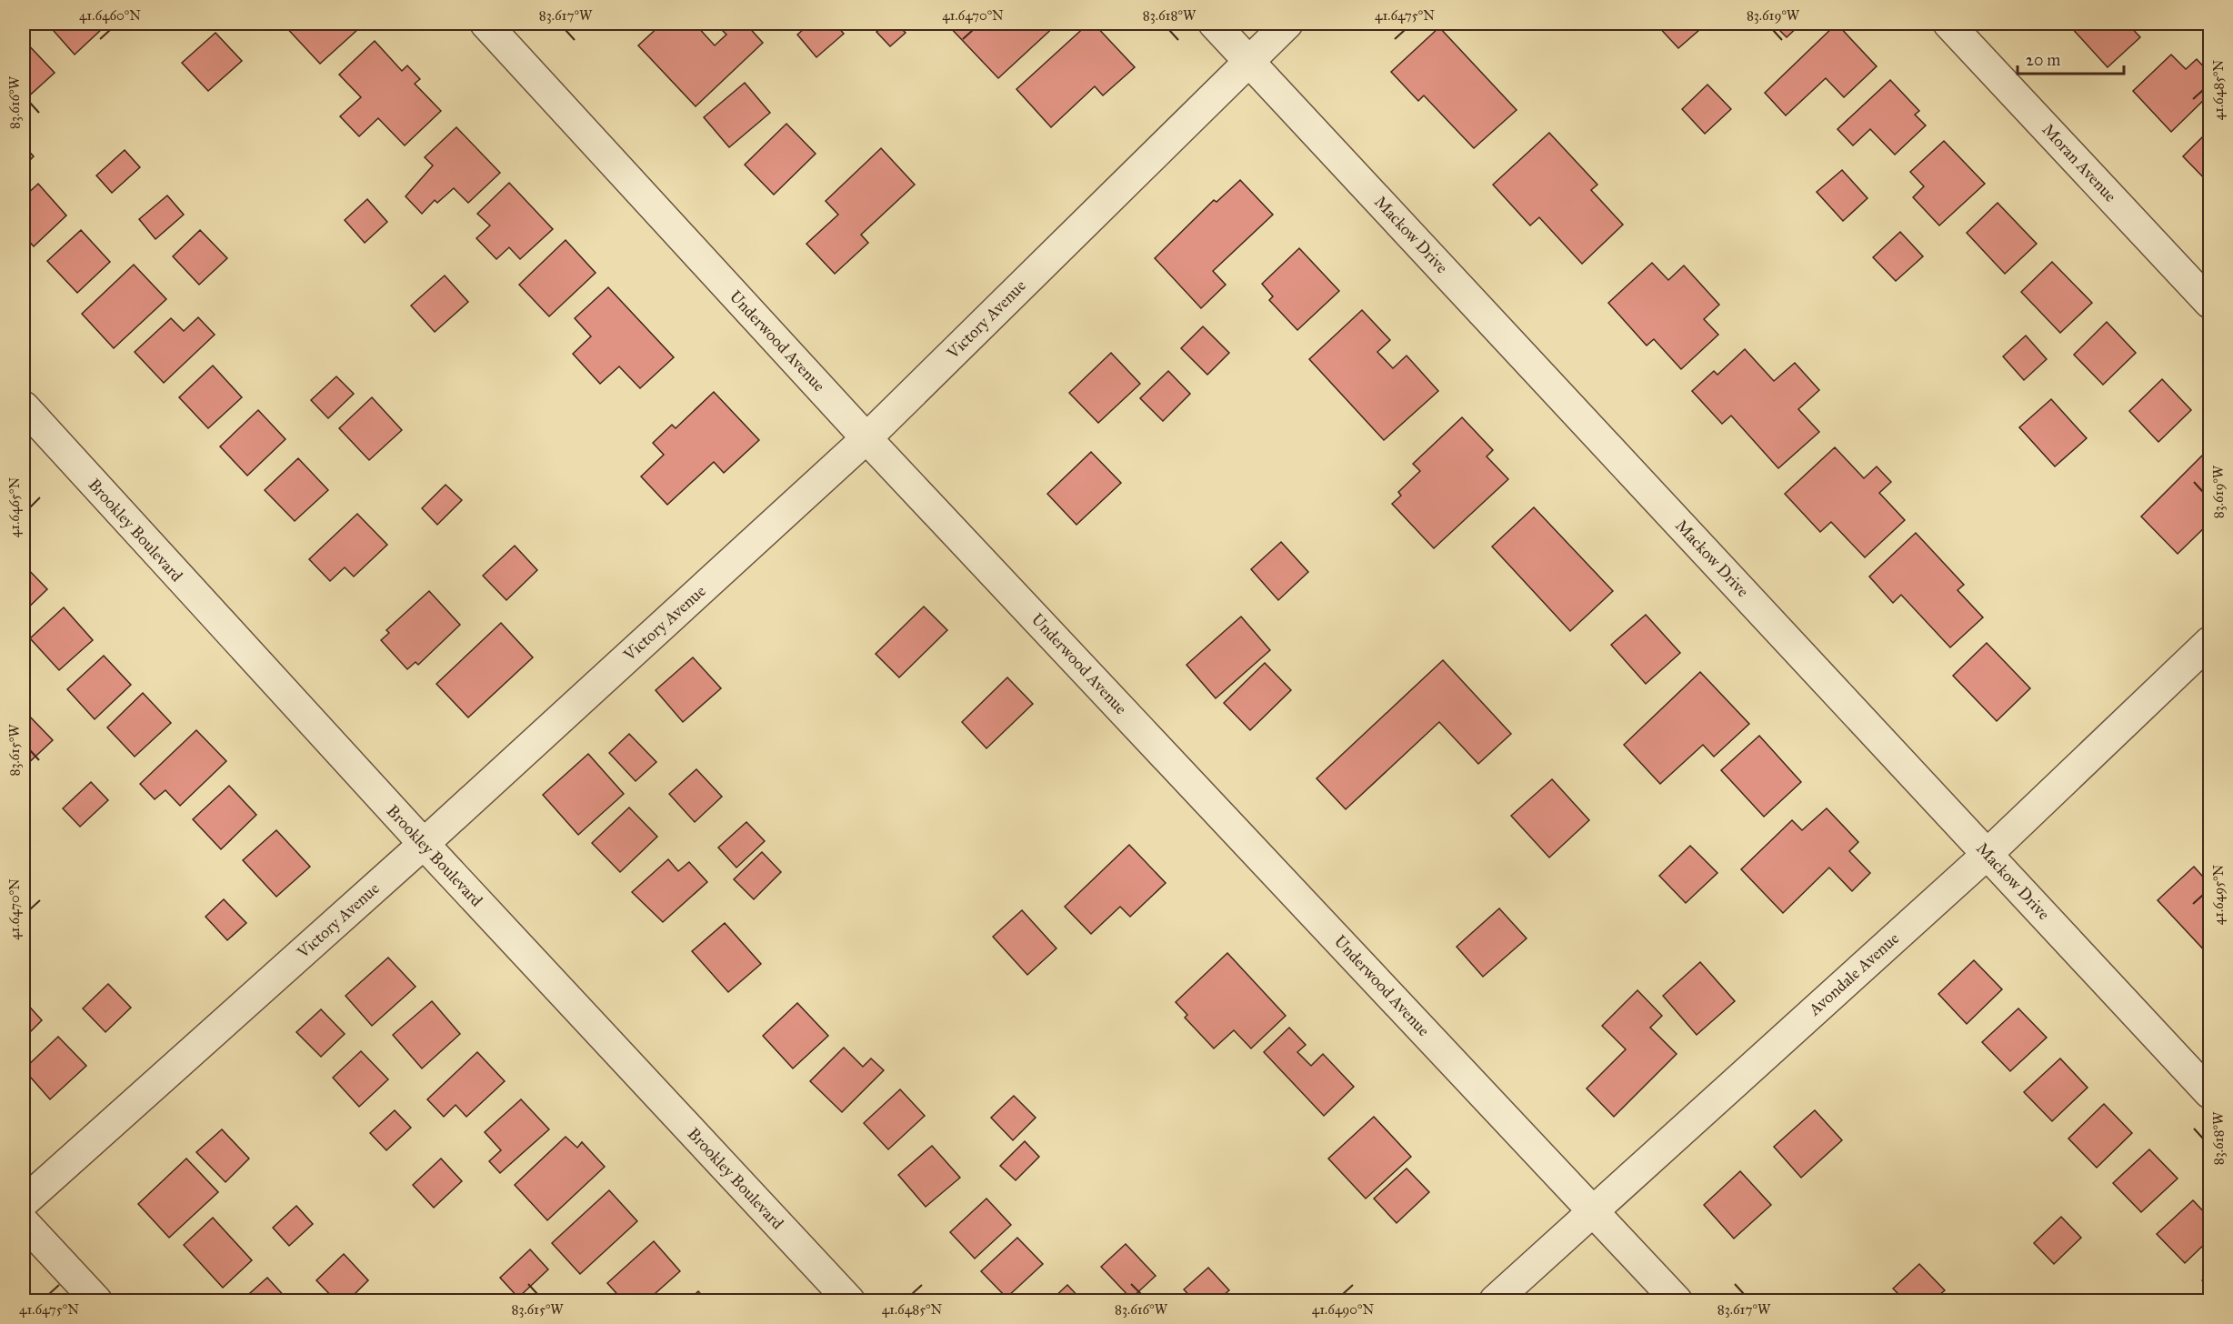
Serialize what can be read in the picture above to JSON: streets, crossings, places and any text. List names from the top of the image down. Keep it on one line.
{"streets":{"street":["Moran Avenue","Mackow Drive","Victory Avenue","Underwood Avenue","Brookley Boulevard","Avondale Avenue"]},"crossings":[["Mackow Drive","Victory Avenue"],["Mackow Drive","Avondale Avenue"],["Victory Avenue","Underwood Avenue"],["Victory Avenue","Brookley Boulevard"],["Underwood Avenue","Avondale Avenue"]],"scale_bar":"20 m","coordinates":["41.6460°N","83.617°W","41.6470°N","83.618°W","41.6475°N","83.619°W","41.6485°N","83.616°W","41.6465°N","83.615°W","41.6495°N","41.6490°N"]}
